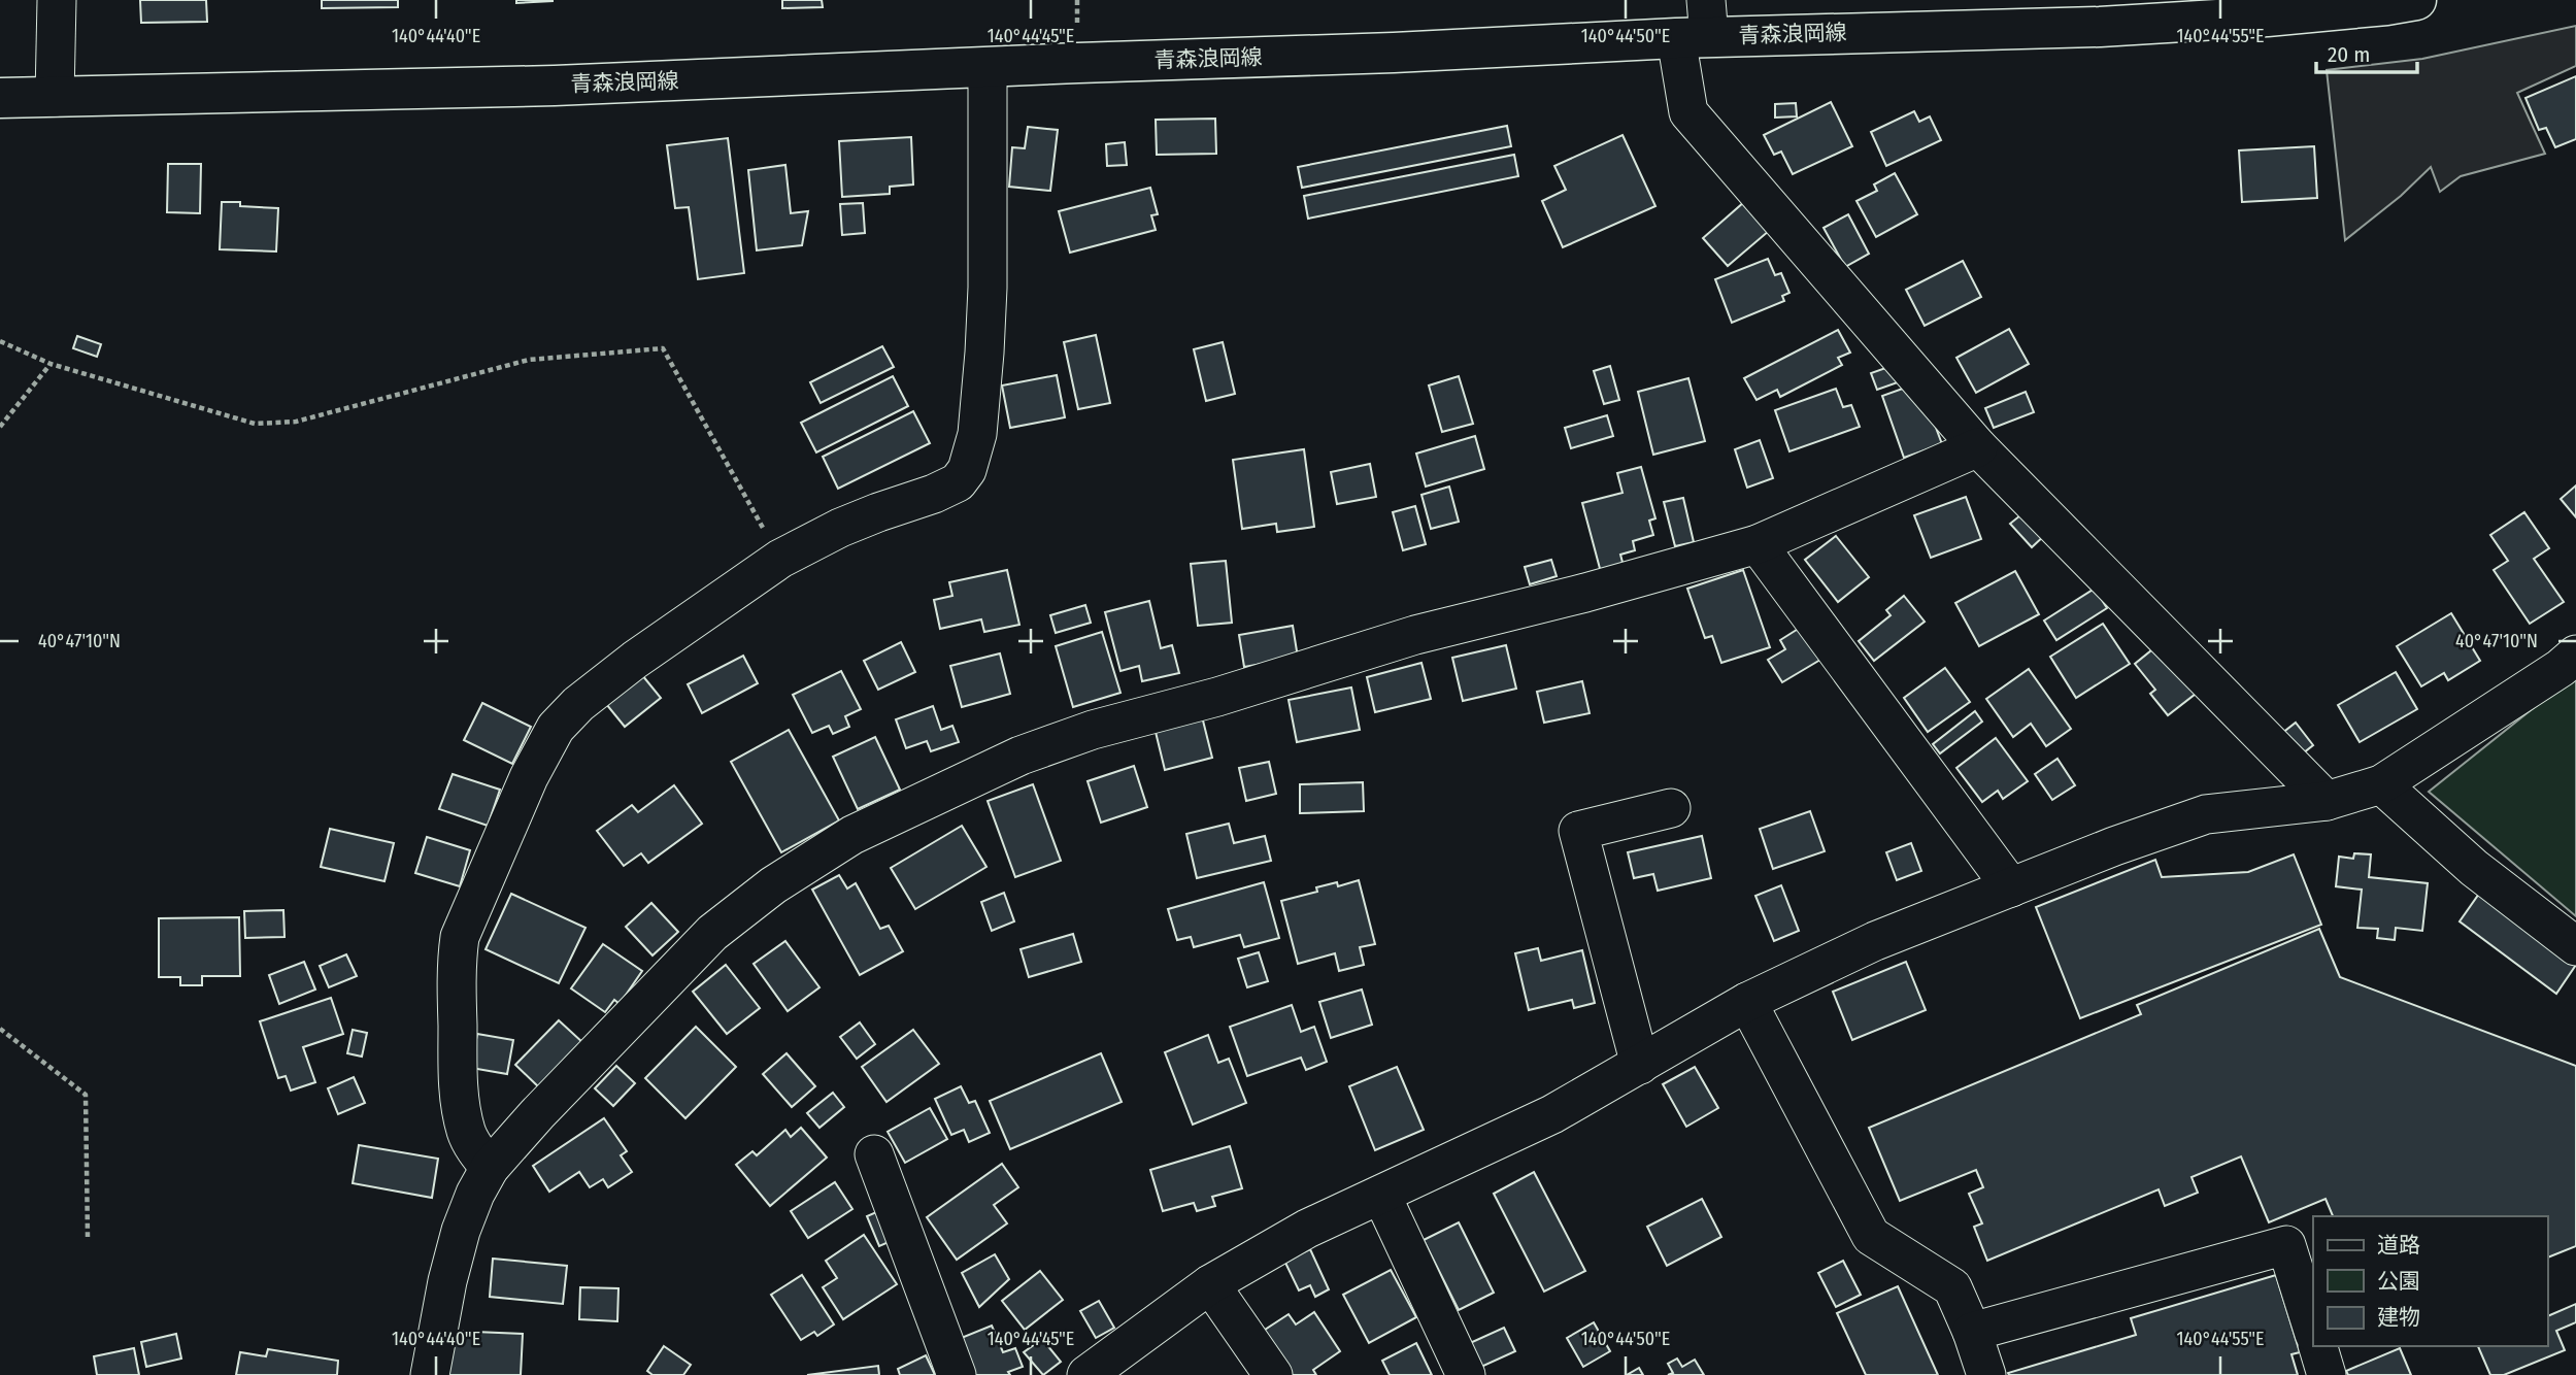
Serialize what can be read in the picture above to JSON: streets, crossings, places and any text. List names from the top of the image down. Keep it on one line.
{"streets":{"main road":["青森浪岡線"]},"legend":["道路","公園","建物"],"scale_bar":"20 m","coordinates":["140°44'40\"E","140°44'45\"E","140°44'50\"E","140°44'55\"E","40°47'10\"N"]}
